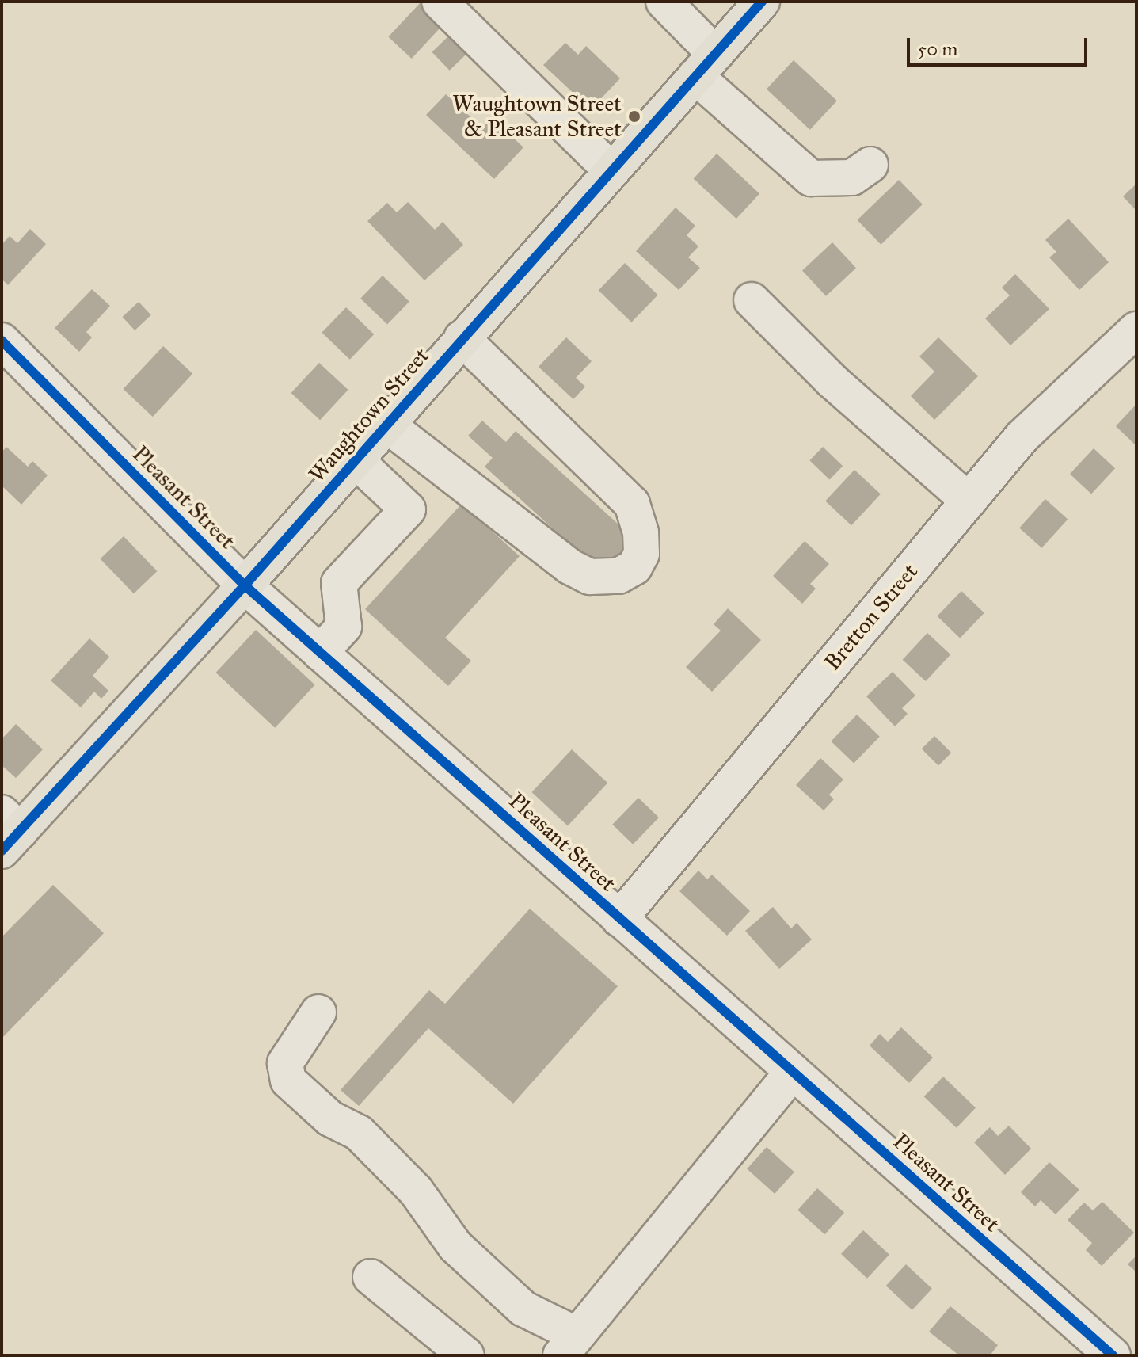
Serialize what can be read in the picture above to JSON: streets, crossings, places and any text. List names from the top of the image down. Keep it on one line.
{"streets":{"main road":["Waughtown Street"],"street":["Pleasant Street","Bretton Street"]},"crossings":[["Waughtown Street","Pleasant Street"],["Pleasant Street","Bretton Street"]],"places":["Waughtown Street & Pleasant Street"],"scale_bar":"50 m"}
